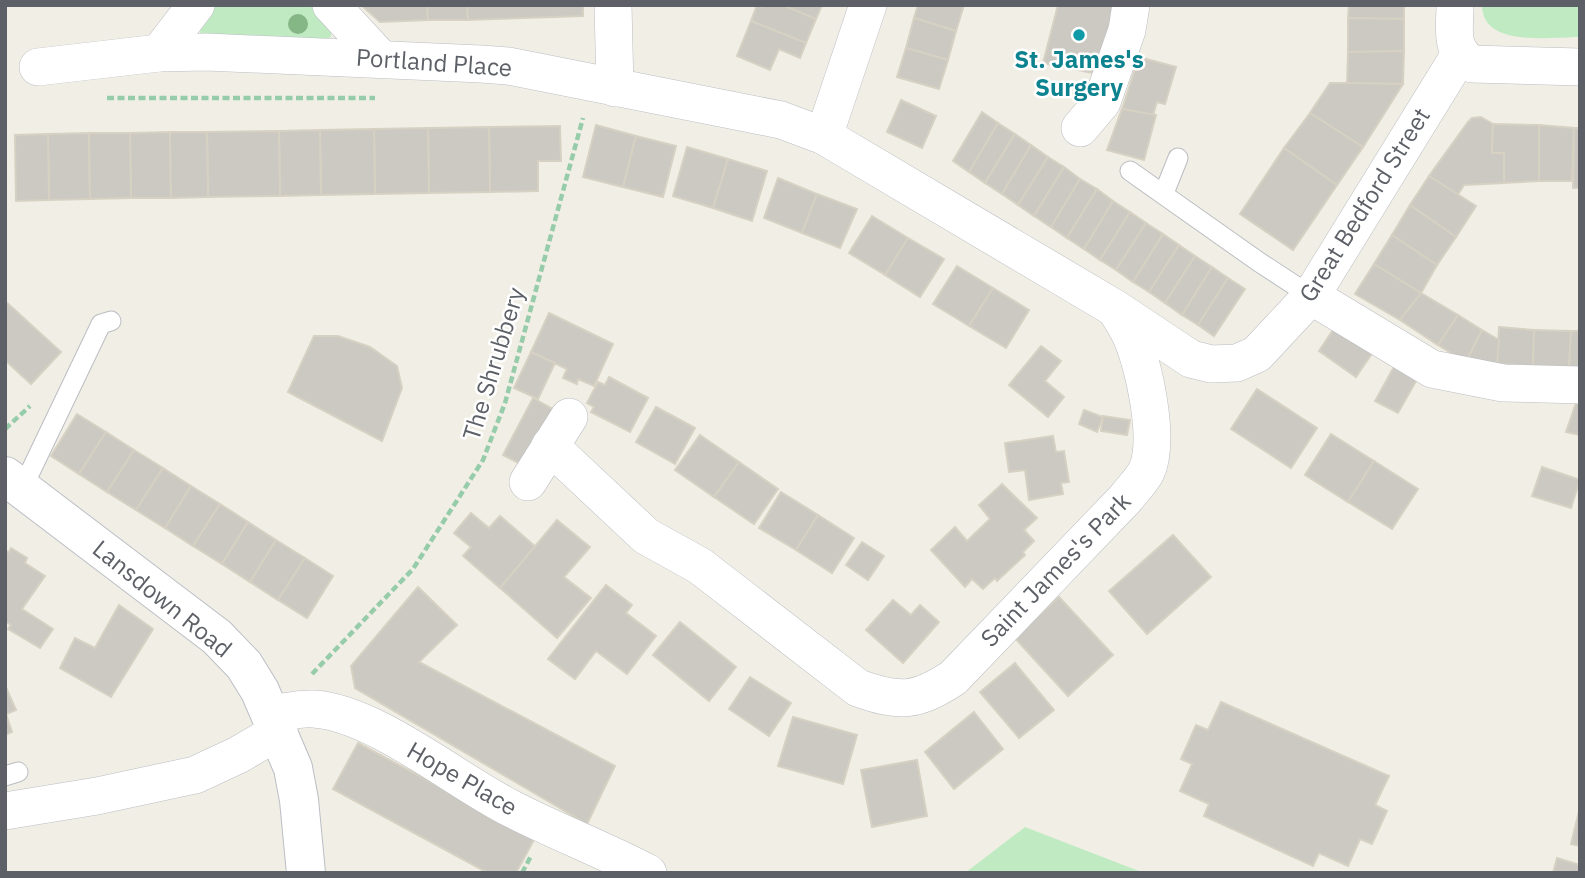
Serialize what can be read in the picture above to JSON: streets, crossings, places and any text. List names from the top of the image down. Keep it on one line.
{"streets":{"street":["Portland Place","Great Bedford Street","Saint James's Park","Lansdown Road","Hope Place"],"path":["The Shrubbery"]},"crossings":[["Great Bedford Street","Saint James's Park"],["Lansdown Road","Hope Place"]],"places":["St. James's Surgery"]}
